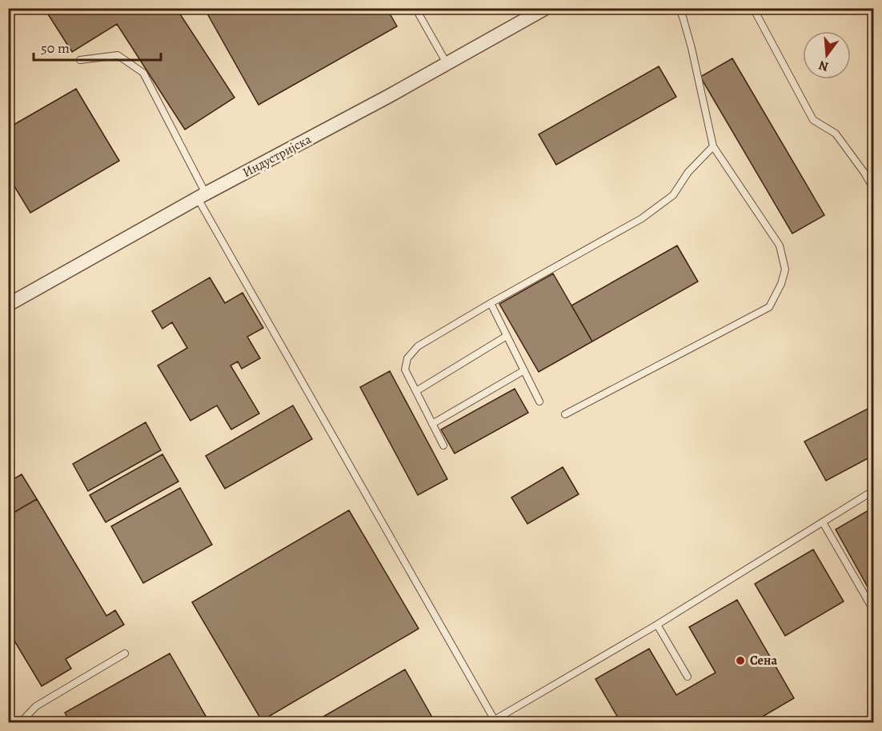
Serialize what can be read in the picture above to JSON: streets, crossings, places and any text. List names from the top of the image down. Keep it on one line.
{"streets":{"street":["Индустријска"]},"places":["Сена"],"scale_bar":"50 m","north":"bottom"}
